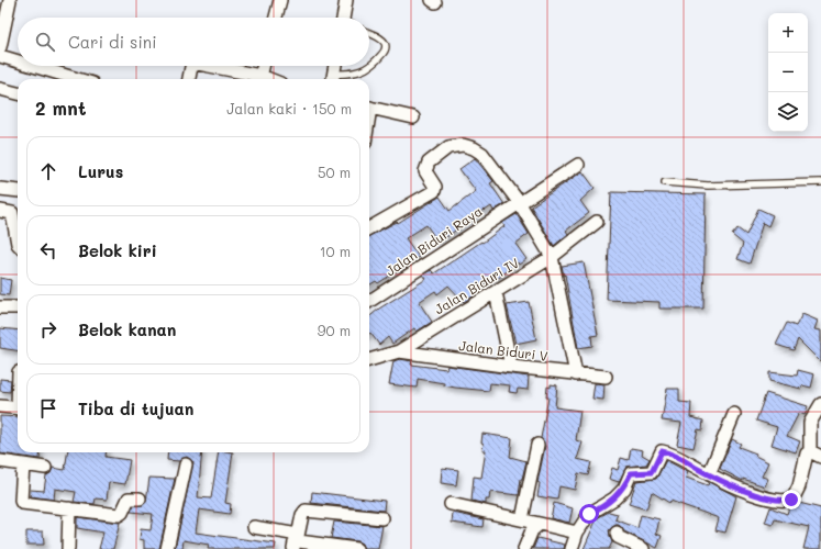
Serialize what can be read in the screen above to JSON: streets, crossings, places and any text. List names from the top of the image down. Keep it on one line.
{"streets":{"street":["Jalan Biduri Raya","Jalan Biduri IV","Jalan Biduri V"]},"crossings":[["Jalan Biduri IV","Jalan Biduri V"]],"page":{"map_buttons":["+","−"],"search":"Cari di sini","heading":["2 mnt","Jalan kaki · 150 m"],"list":[["Lurus","50 m"],["Belok kiri","10 m"],["Belok kanan","90 m"],"Tiba di tujuan"]}}
